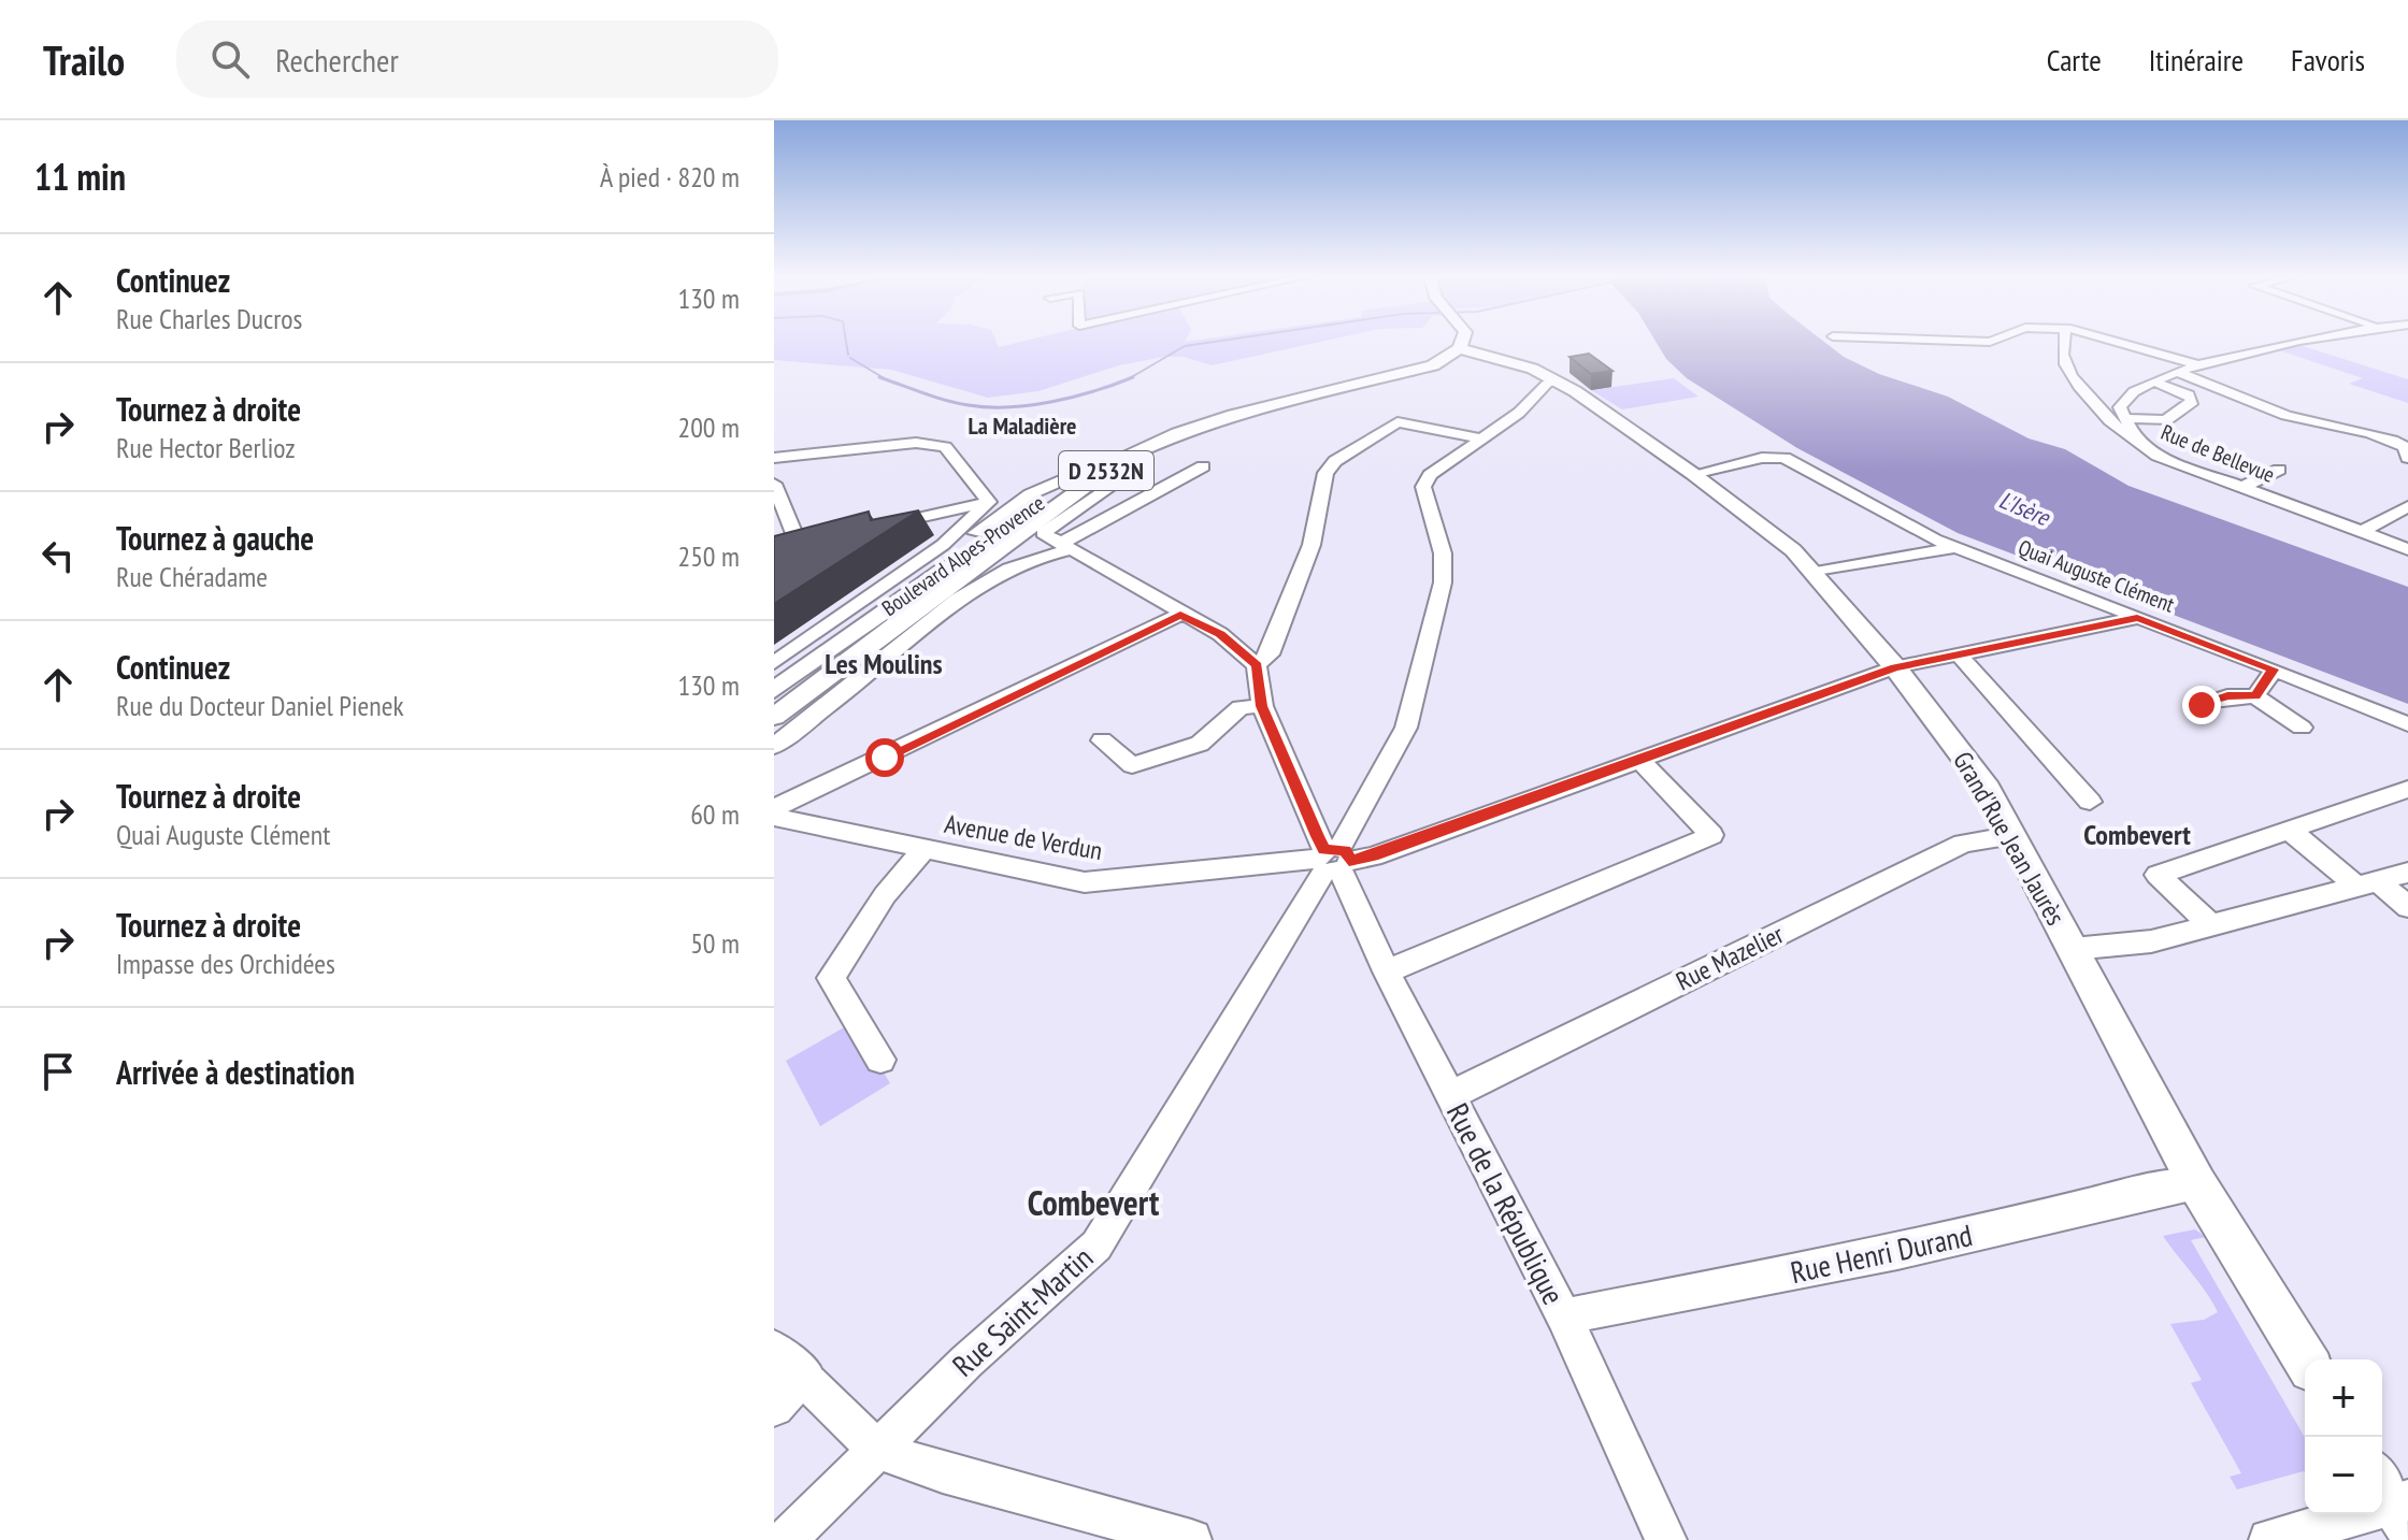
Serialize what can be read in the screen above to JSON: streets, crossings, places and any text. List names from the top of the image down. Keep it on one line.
{"streets":{"main road":["D 2532N","Boulevard Alpes-Provence","Grand'Rue Jean Jaurès"],"street":["Rue de Bellevue","Quai Auguste Clément","Avenue de Verdun","Rue Mazelier","Rue de la République","Rue Henri Durand","Rue Saint-Martin"]},"crossings":[["Quai Auguste Clément","Avenue de Verdun"],["Quai Auguste Clément","Grand'Rue Jean Jaurès"],["Avenue de Verdun","Grand'Rue Jean Jaurès"],["Avenue de Verdun","Rue de la République"],["Avenue de Verdun","Rue Saint-Martin"],["Grand'Rue Jean Jaurès","Rue Mazelier"],["Grand'Rue Jean Jaurès","Rue Henri Durand"],["Rue Mazelier","Rue de la République"],["Rue de la République","Rue Henri Durand"],["Rue de la République","Rue Saint-Martin"]],"districts":["La Maladière","Les Moulins","Combevert","Combevert"],"water":["L'Isère"],"page":{"header":"Trailo","search":"Rechercher","nav":["Carte","Itinéraire","Favoris"],"heading":["11 min","À pied · 820 m"],"list":[["Continuez","Rue Charles Ducros","130 m"],["Tournez à droite","Rue Hector Berlioz","200 m"],["Tournez à gauche","Rue Chéradame","250 m"],["Continuez","Rue du Docteur Daniel Pienek","130 m"],["Tournez à droite","Quai Auguste Clément","60 m"],["Tournez à droite","Impasse des Orchidées","50 m"],"Arrivée à destination"],"map_buttons":["+","−"]}}
